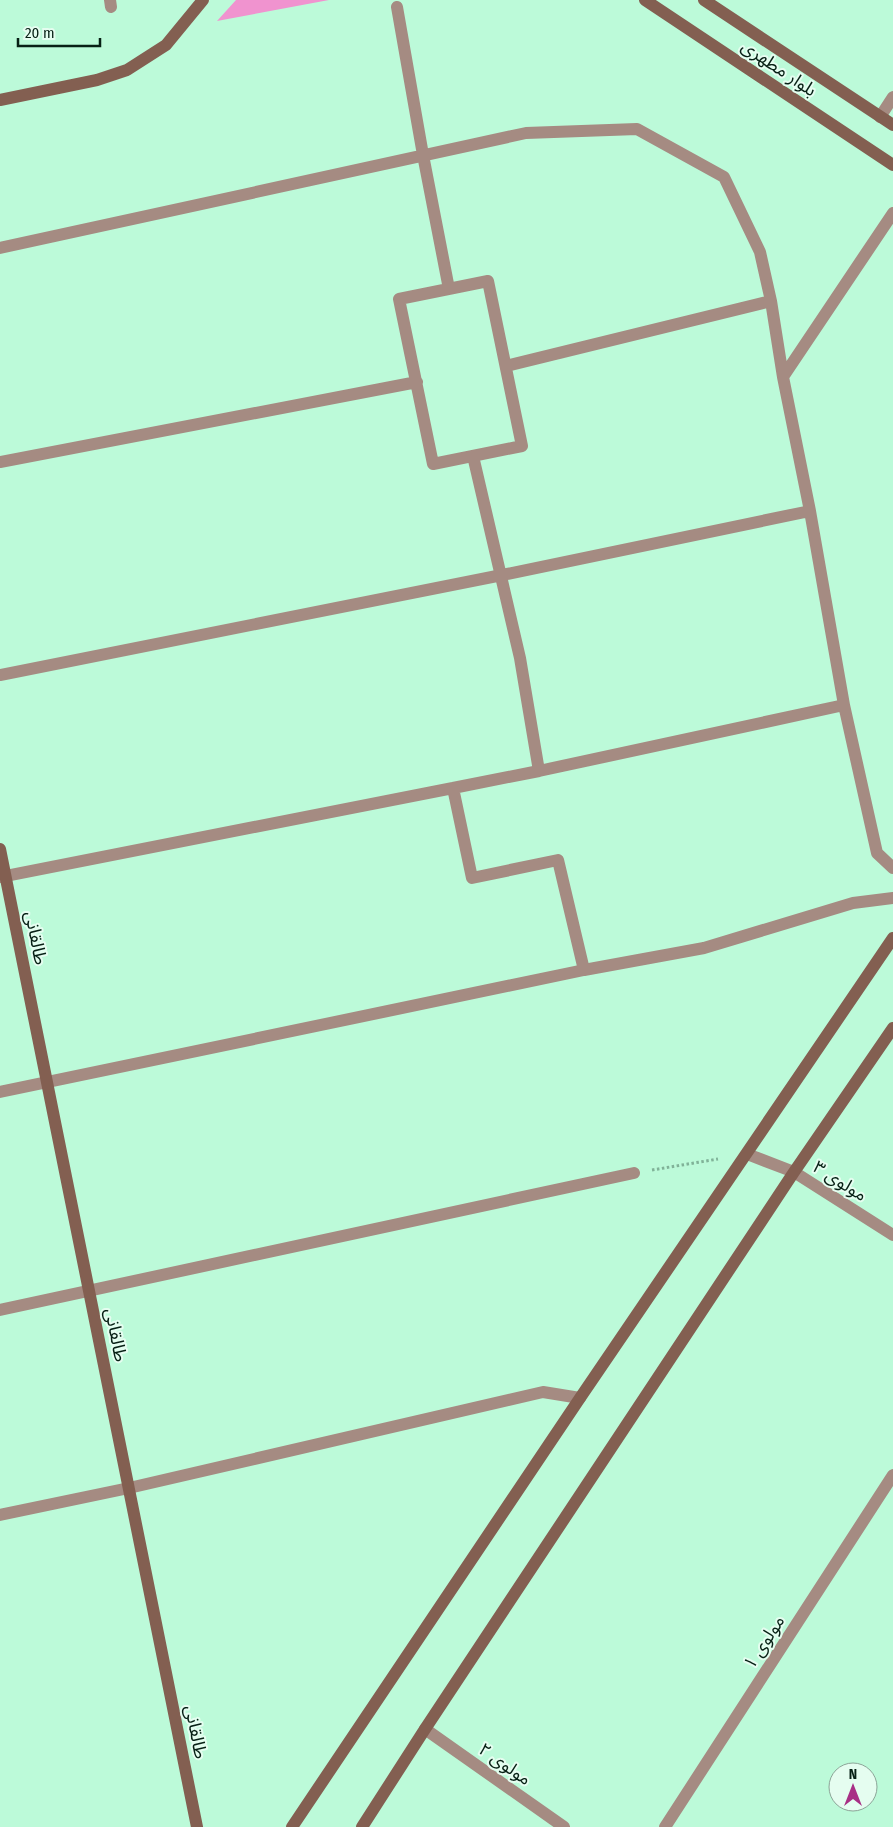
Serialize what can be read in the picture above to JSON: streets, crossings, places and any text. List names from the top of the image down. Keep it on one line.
{"streets":{"main road":["بلوار مطهری","طالقانی"],"street":["مولوی ۳","مولوی ۱","مولوی ۲"]},"scale_bar":"20 m","north":"top"}
